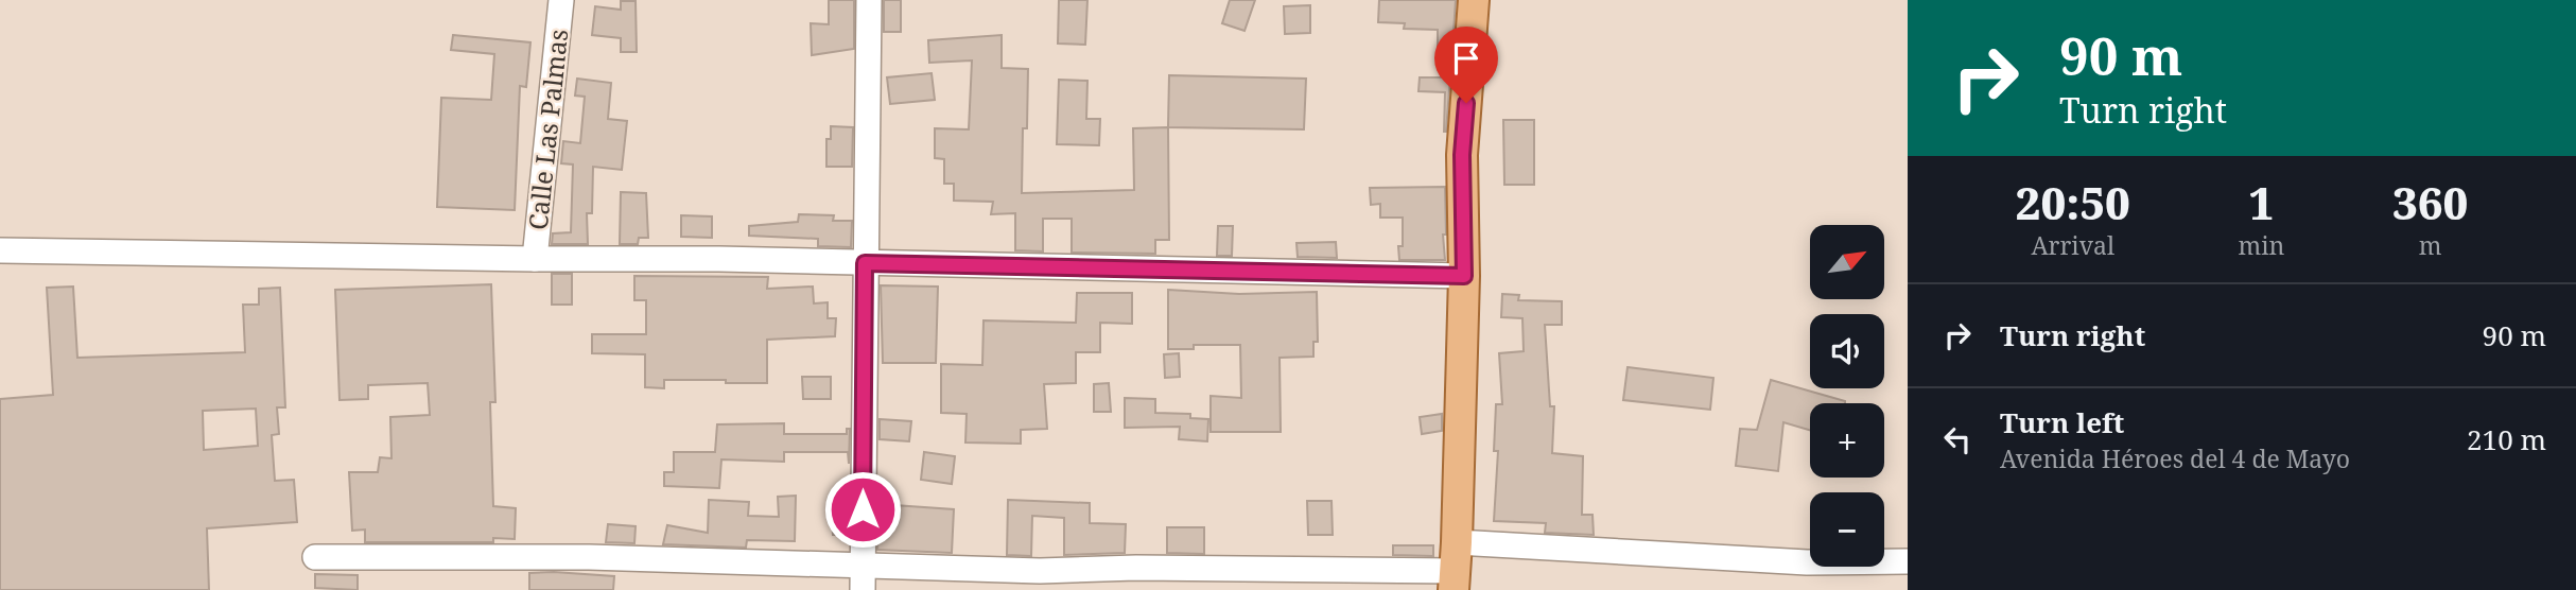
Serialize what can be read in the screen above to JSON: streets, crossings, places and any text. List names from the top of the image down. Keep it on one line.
{"streets":{"street":["Calle Las Palmas"]},"north":"top right","page":{"turn":["90 m","Turn right"],"eta":["20:50","Arrival","1","min","360","m"],"map_buttons":["+","−"],"list":[{"name":"Turn right","value":"90 m"},{"name":"Turn left","note":"Avenida Héroes del 4 de Mayo","value":"210 m"}]}}
